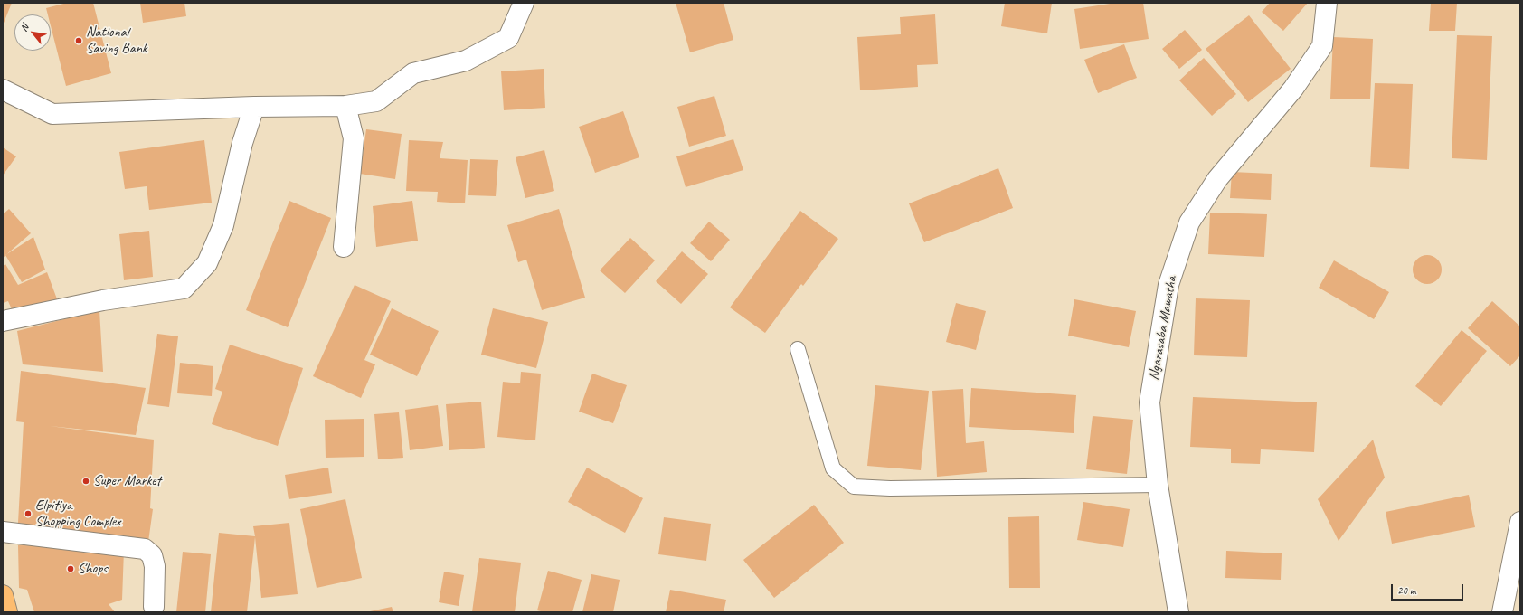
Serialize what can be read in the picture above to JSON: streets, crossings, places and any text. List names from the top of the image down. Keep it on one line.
{"streets":{"street":["Ngarasaba Mawatha"]},"places":["National Saving Bank","Super Market","Elpitiya Shopping Complex","Shops"],"scale_bar":"20 m","north":"top left"}
